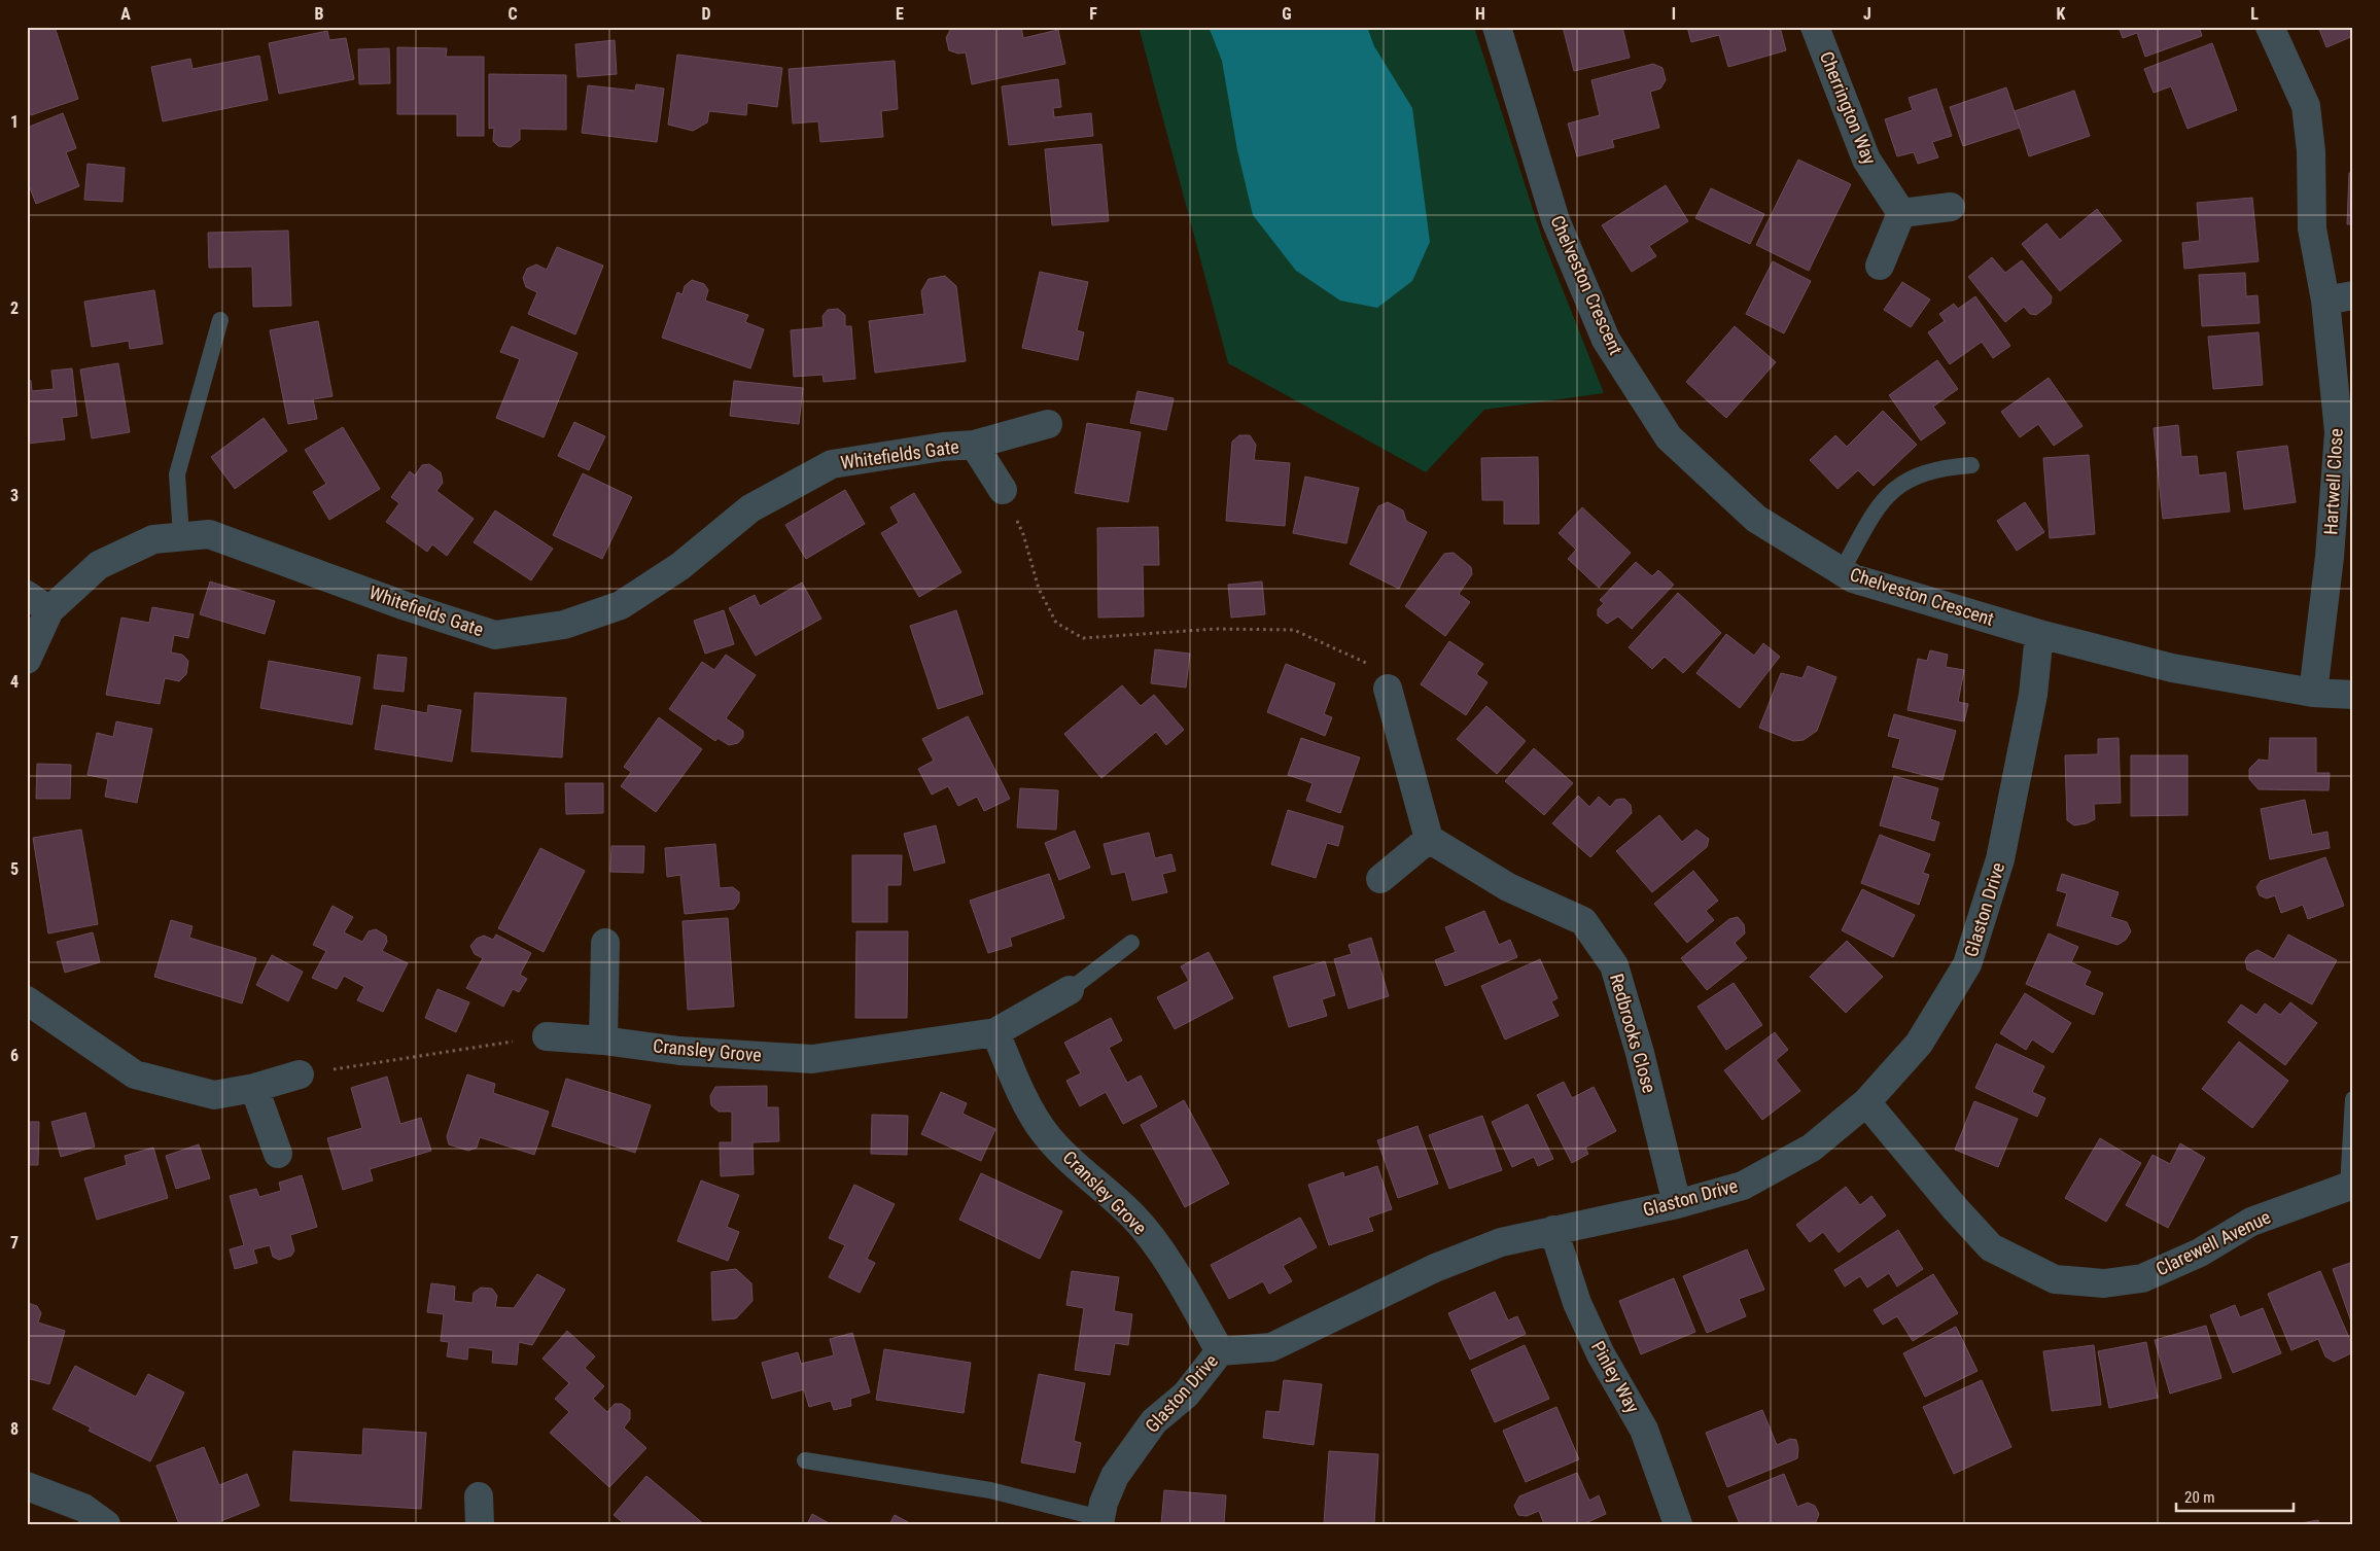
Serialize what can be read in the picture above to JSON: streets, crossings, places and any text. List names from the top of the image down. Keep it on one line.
{"streets":{"street":["Cherrington Way","Chelveston Crescent","Whitefields Gate","Hartwell Close","Glaston Drive","Redbrooks Close","Cransley Grove","Clarewell Avenue","Pinley Way"]},"crossings":[["Chelveston Crescent","Hartwell Close"],["Chelveston Crescent","Glaston Drive"],["Glaston Drive","Redbrooks Close"],["Glaston Drive","Cransley Grove"],["Glaston Drive","Clarewell Avenue"],["Glaston Drive","Pinley Way"]],"scale_bar":"20 m","grid":{"columns":["A","B","C","D","E","F","G","H","I","J","K","L"],"rows":["1","2","3","4","5","6","7","8"]}}
